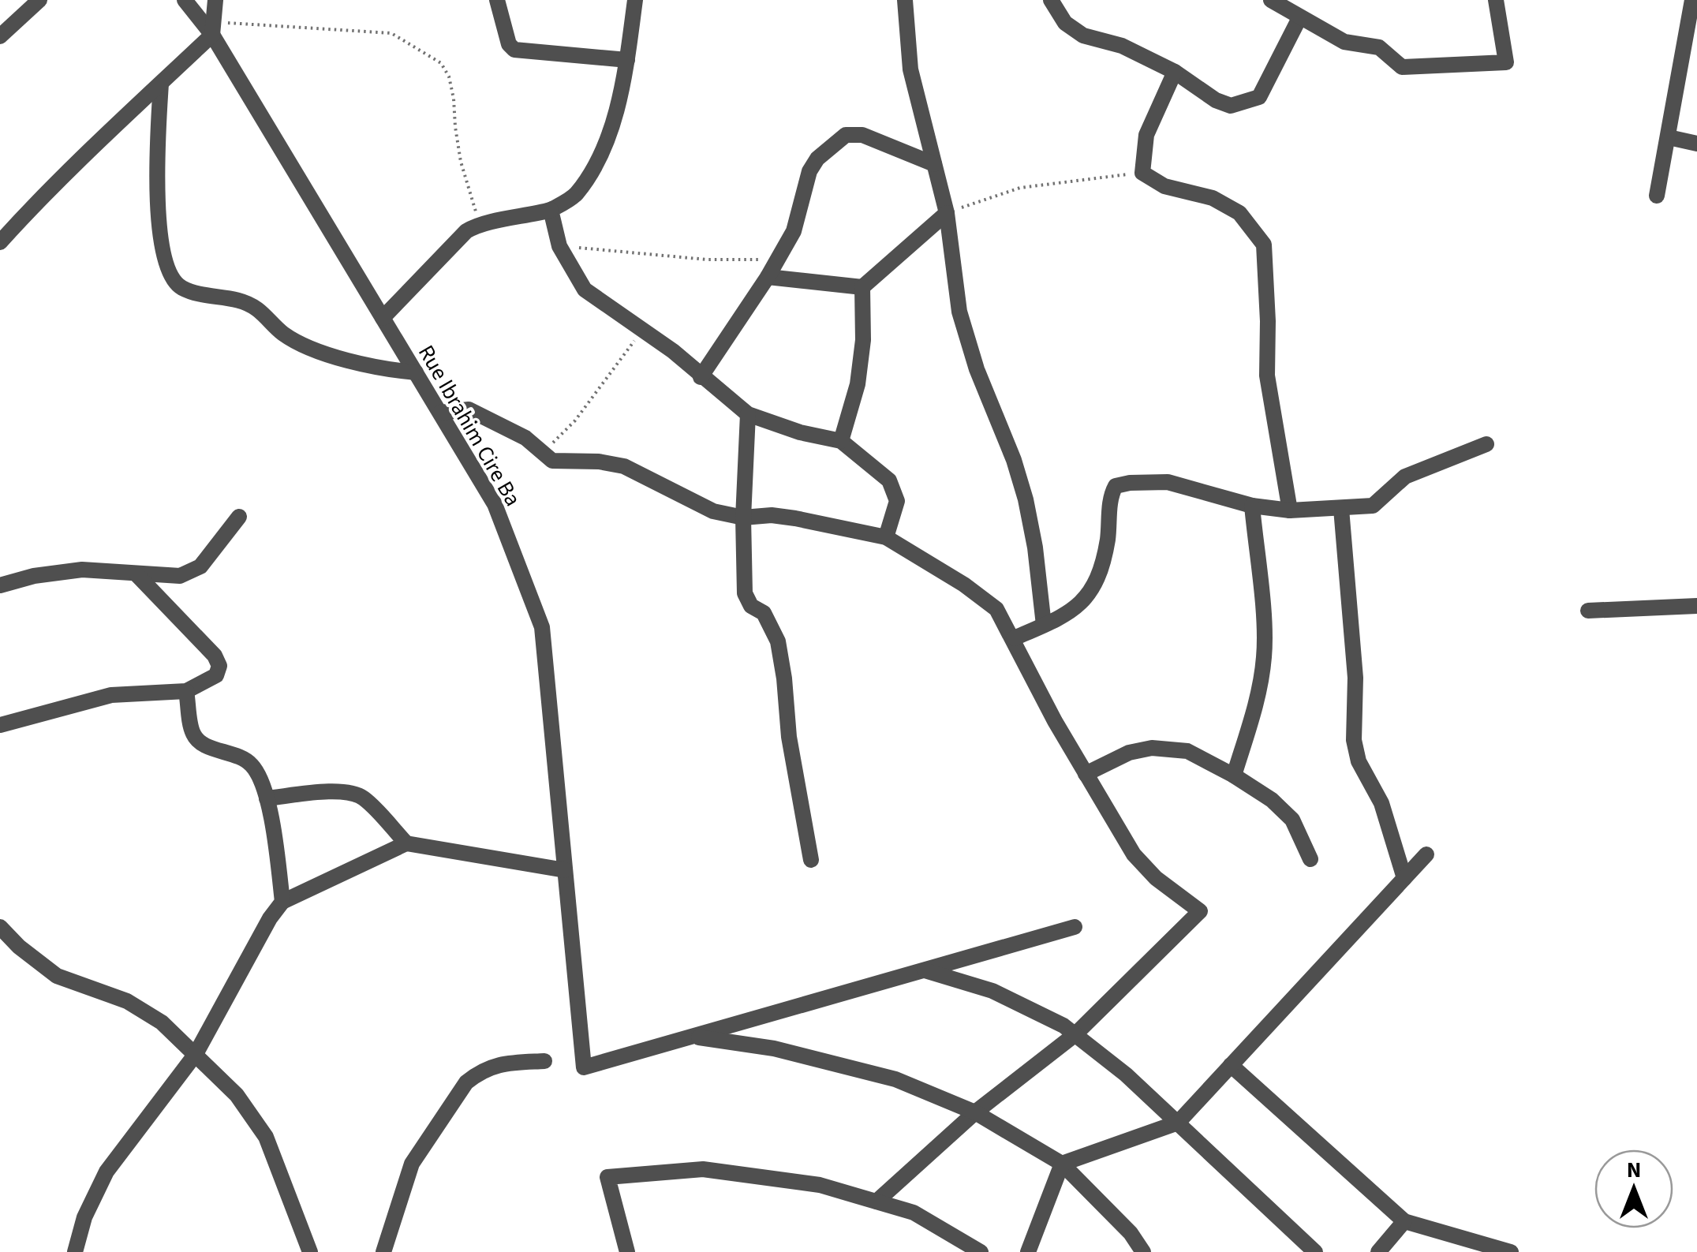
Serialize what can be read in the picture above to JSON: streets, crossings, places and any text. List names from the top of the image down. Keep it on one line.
{"streets":{"street":["Rue Ibrahim Cire Ba"]},"north":"top"}
